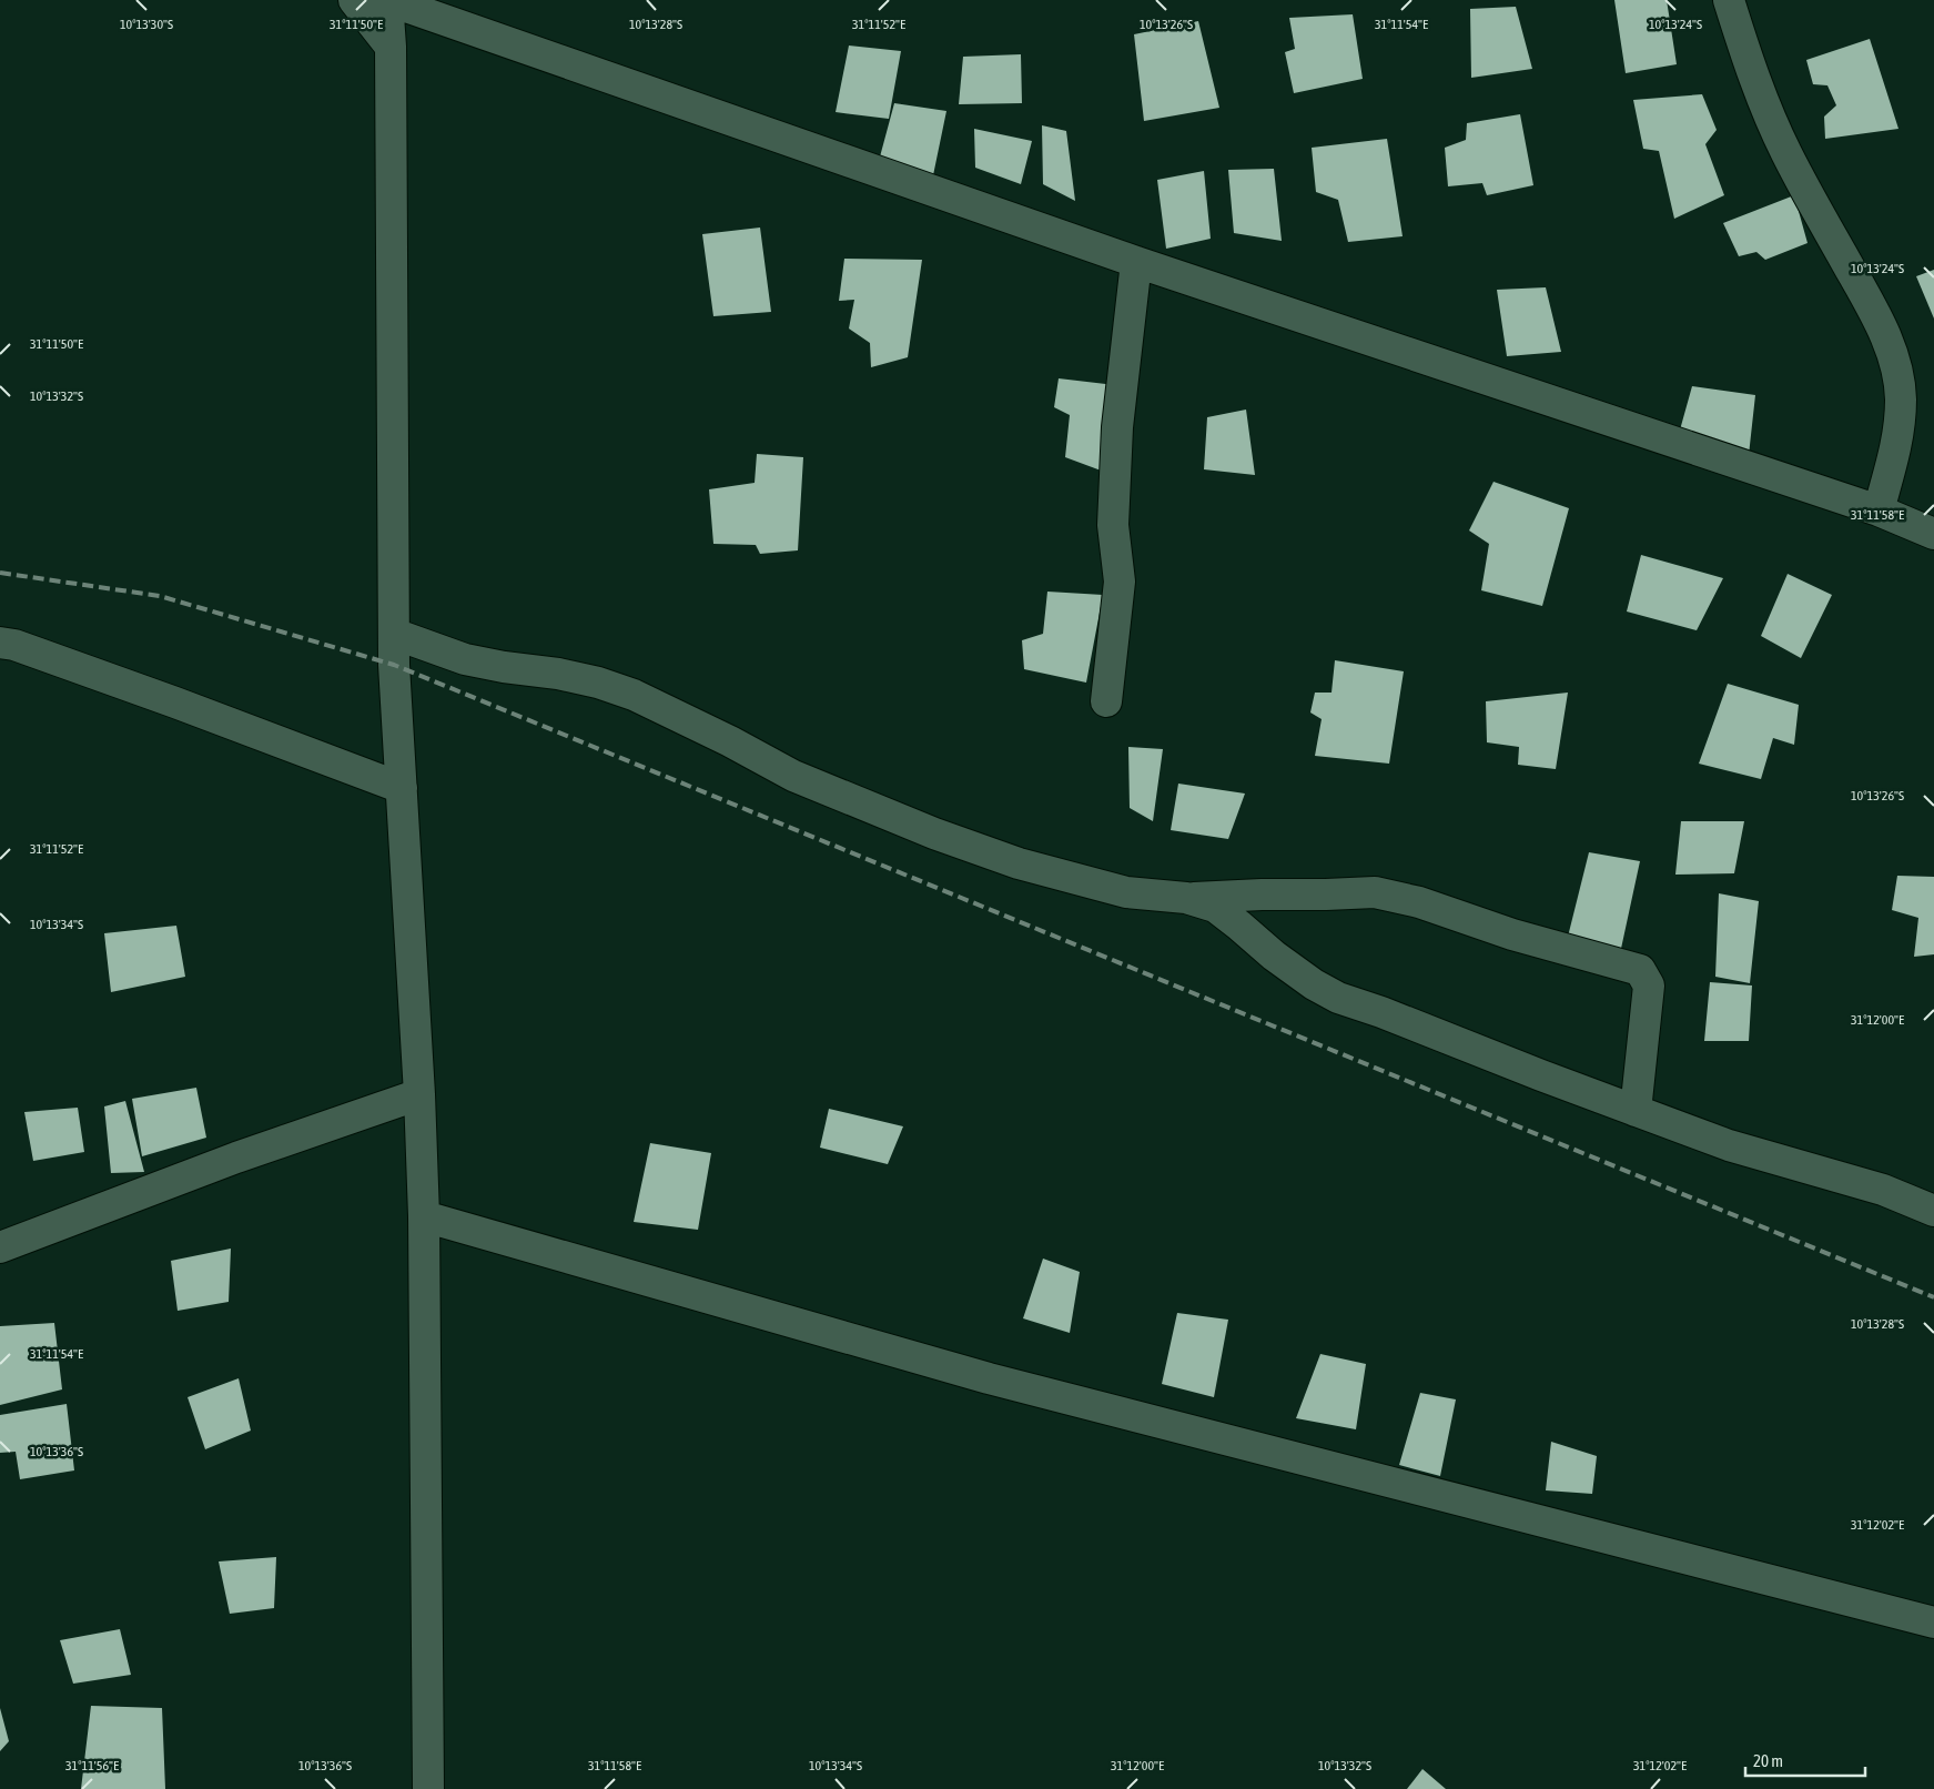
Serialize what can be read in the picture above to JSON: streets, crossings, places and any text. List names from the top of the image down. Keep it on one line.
{"scale_bar":"20 m","coordinates":["31°11'50\"E","31°11'52\"E","31°11'54\"E","10°13'30\"S","10°13'28\"S","10°13'26\"S","10°13'24\"S","10°13'32\"S","31°11'58\"E","10°13'34\"S","31°12'00\"E","10°13'36\"S","31°12'02\"E","31°11'56\"E"]}
